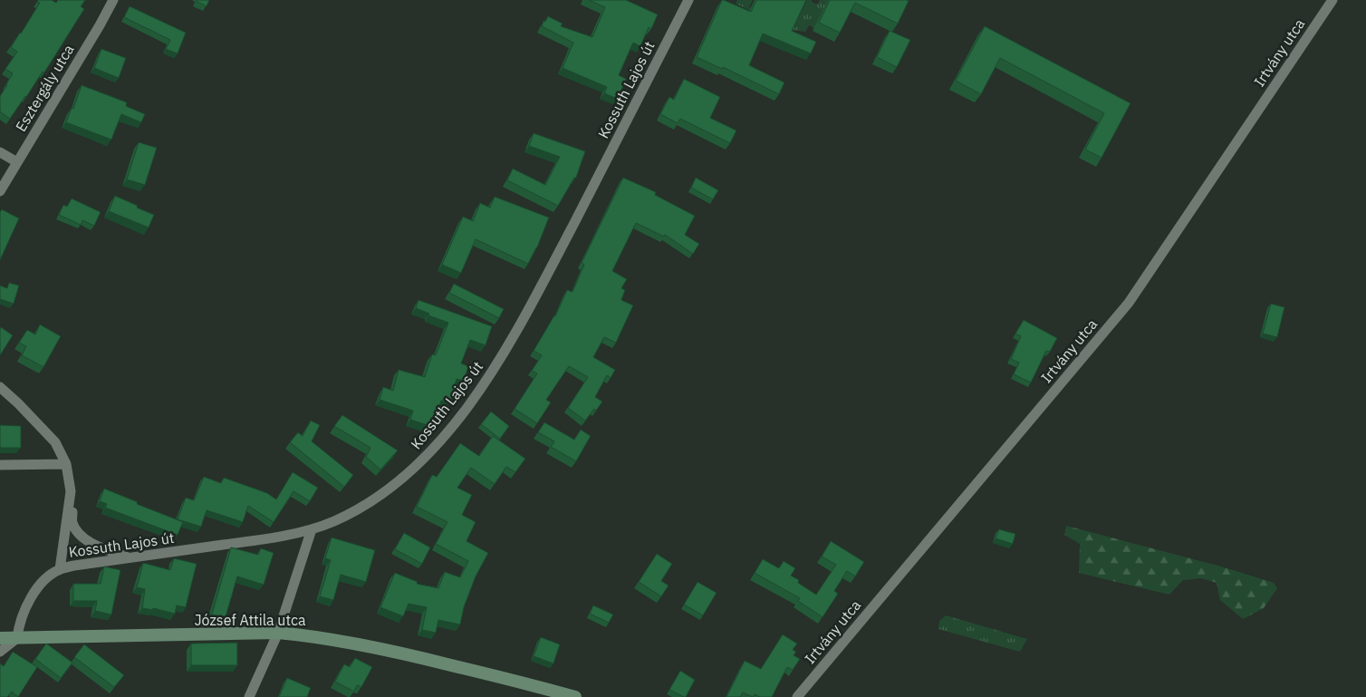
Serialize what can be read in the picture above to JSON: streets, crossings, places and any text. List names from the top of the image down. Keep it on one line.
{"streets":{"main road":["József Attila utca"],"street":["Irtvány utca","Esztergály utca","Kossuth Lajos út"]},"crossings":[["Kossuth Lajos út","József Attila utca"]]}
